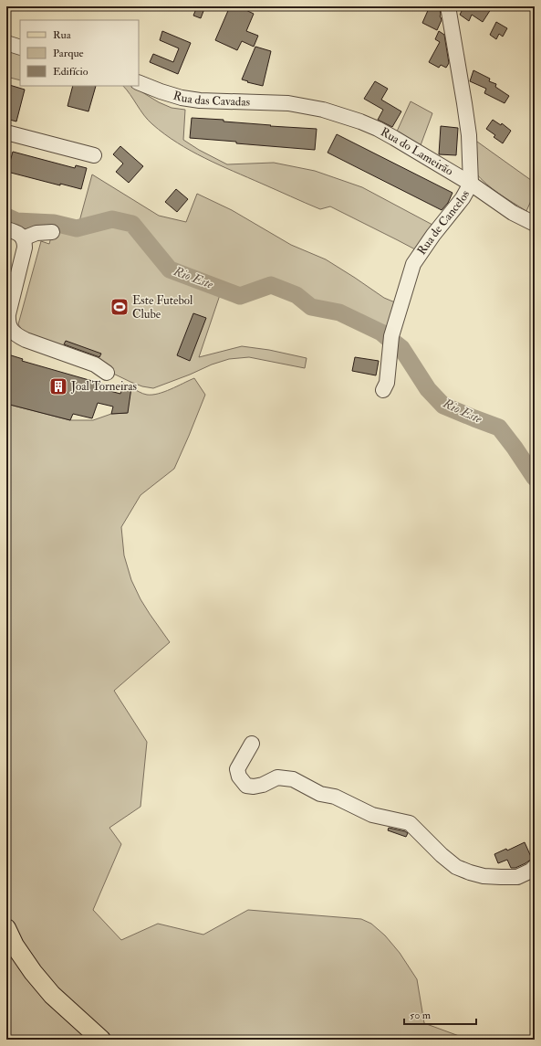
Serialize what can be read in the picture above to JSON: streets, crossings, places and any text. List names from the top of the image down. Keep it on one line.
{"streets":{"street":["Rua das Cavadas","Rua do Lameirão","Rua de Cancelos"]},"crossings":[["Rua das Cavadas","Rua do Lameirão"],["Rua do Lameirão","Rua de Cancelos"]],"water":["Rio Este"],"places":{"sports":["Este Futebol Clube"],"building":["Joal Torneiras"]},"legend":["Rua","Parque","Edifício"],"scale_bar":"50 m"}
